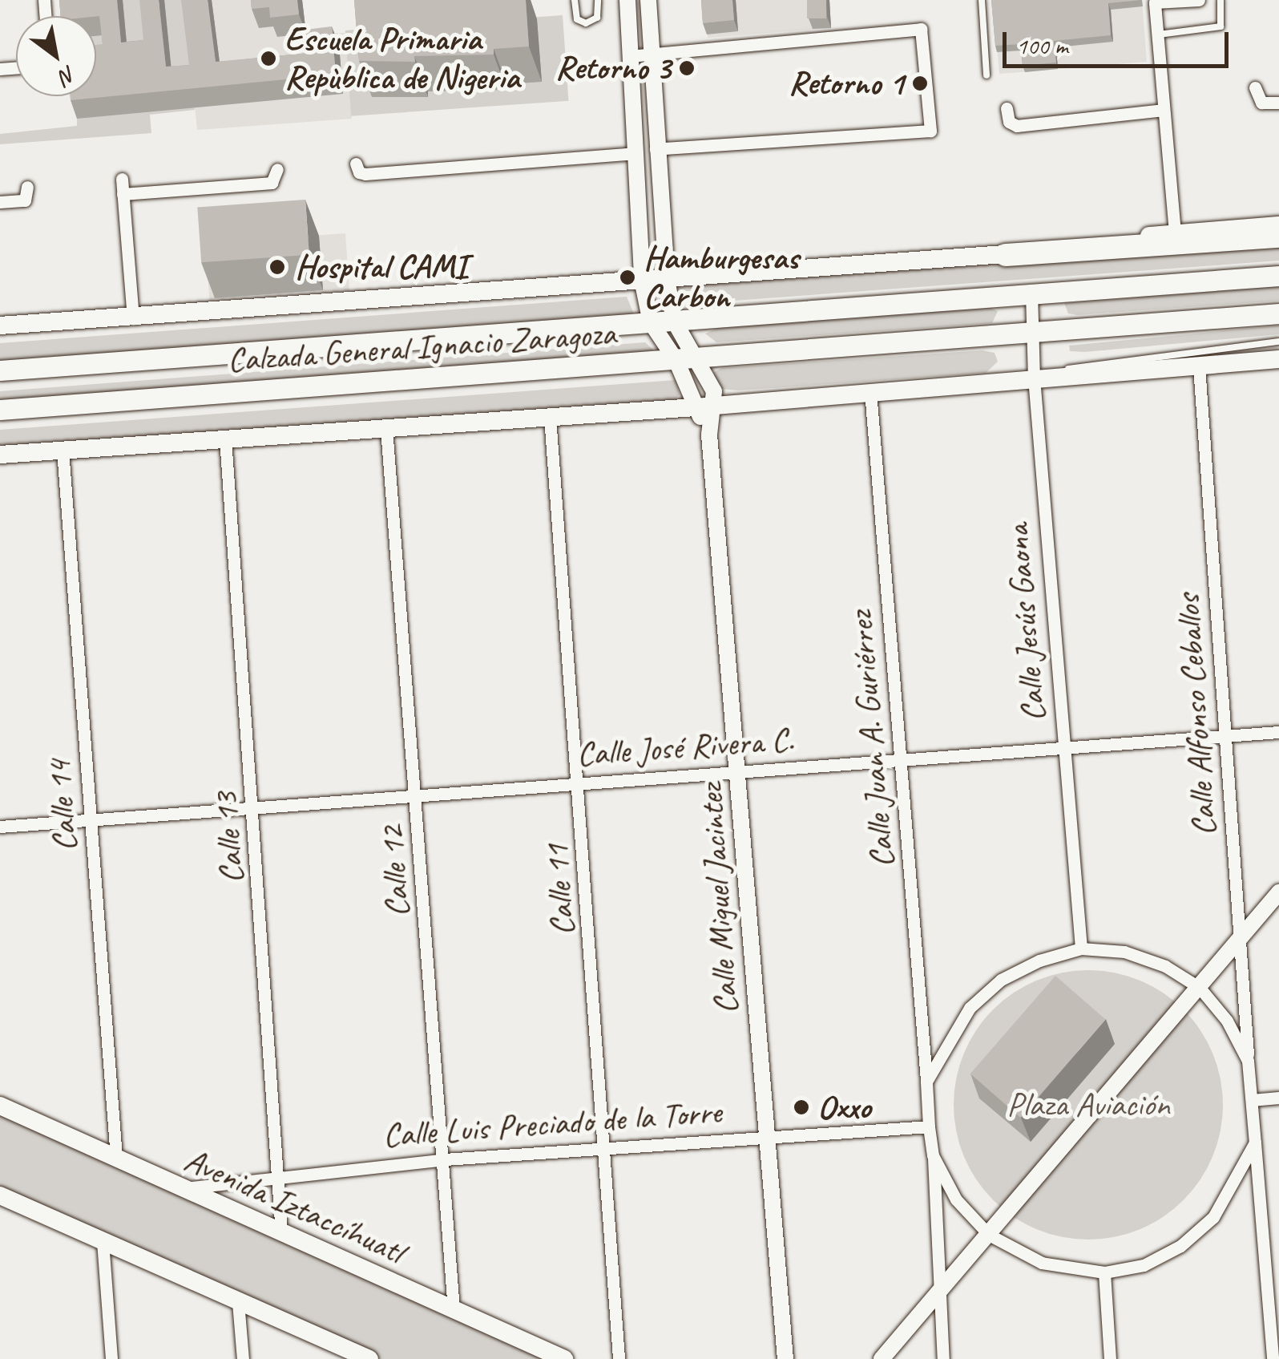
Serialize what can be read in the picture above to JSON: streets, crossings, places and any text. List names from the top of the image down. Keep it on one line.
{"streets":{"main road":["Calzada General Ignacio Zaragoza","Avenida Iztaccíhuatl"],"street":["Calle Jesús Gaona","Calle Alfonso Ceballos","Calle Juan A. Guriérrez","Calle José Rivera C.","Calle 14","Calle 13","Calle 12","Calle 11","Calle Miguel Jacintez","Calle Luis Preciado de la Torre"]},"crossings":[["Calzada General Ignacio Zaragoza","Calle Jesús Gaona"],["Calzada General Ignacio Zaragoza","Calle Miguel Jacintez"],["Calle Jesús Gaona","Calle José Rivera C."],["Calle Alfonso Ceballos","Calle José Rivera C."],["Calle Juan A. Guriérrez","Calle José Rivera C."],["Calle Juan A. Guriérrez","Calle Luis Preciado de la Torre"],["Calle José Rivera C.","Calle 14"],["Calle José Rivera C.","Calle 13"],["Calle José Rivera C.","Calle 12"],["Calle José Rivera C.","Calle 11"],["Calle José Rivera C.","Calle Miguel Jacintez"],["Calle 14","Avenida Iztaccíhuatl"],["Calle 13","Calle Luis Preciado de la Torre"],["Calle 13","Avenida Iztaccíhuatl"],["Calle 12","Calle Luis Preciado de la Torre"],["Calle 12","Avenida Iztaccíhuatl"],["Calle 11","Calle Luis Preciado de la Torre"],["Calle Miguel Jacintez","Calle Luis Preciado de la Torre"],["Calle Luis Preciado de la Torre","Avenida Iztaccíhuatl"]],"parks":["Plaza Aviación"],"places":["Escuela Primaria Repùblica de Nigeria","Retorno 3","Retorno 1","Hospital CAMI","Hamburgesas Carbon","Oxxo"],"scale_bar":"100 m","north":"bottom right"}
